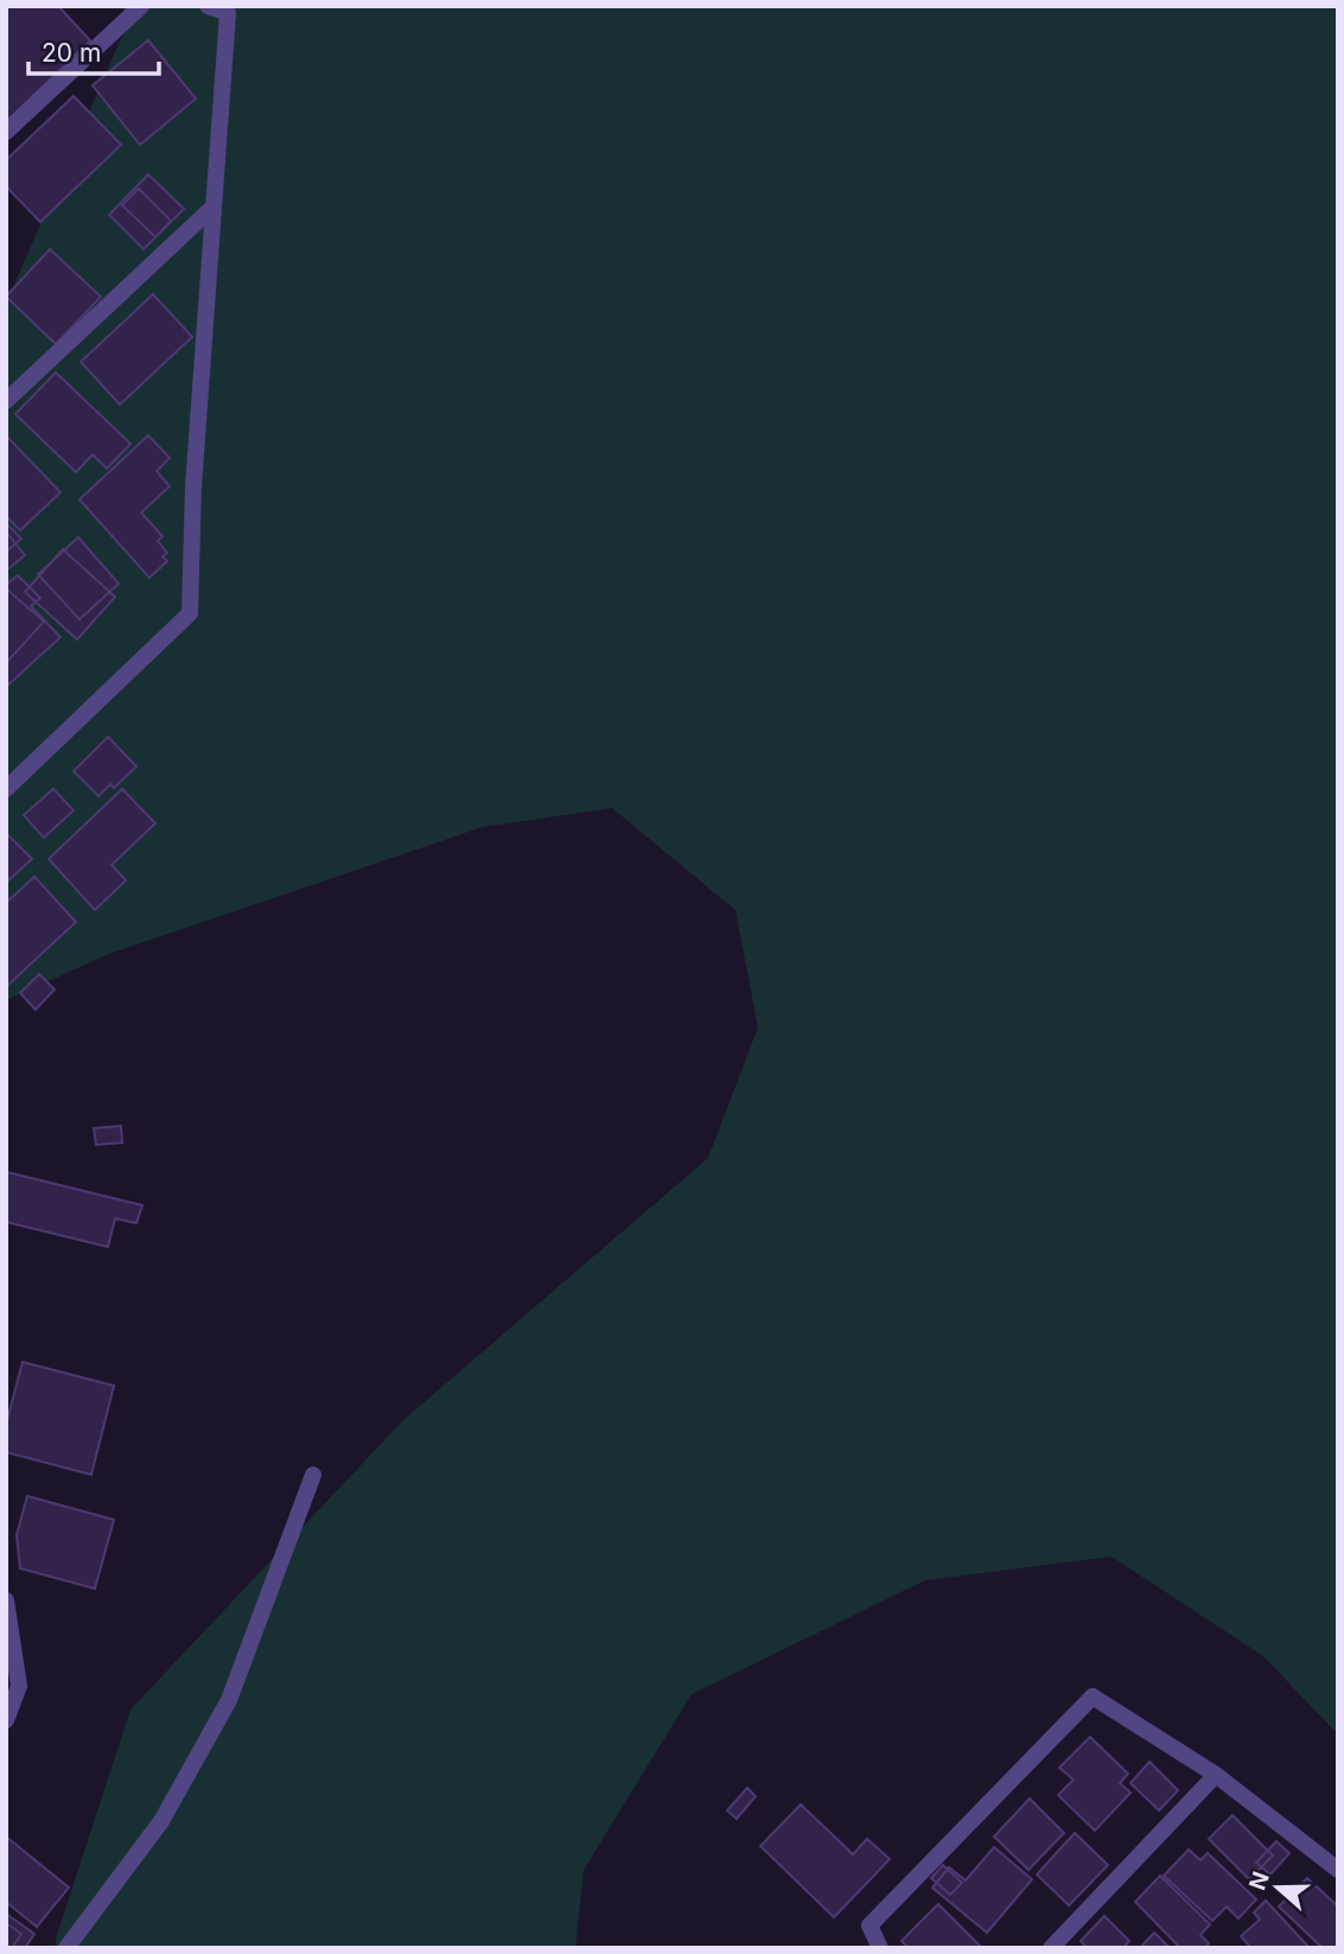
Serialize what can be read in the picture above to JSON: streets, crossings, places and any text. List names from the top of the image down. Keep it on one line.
{"scale_bar":"20 m","north":"left"}
